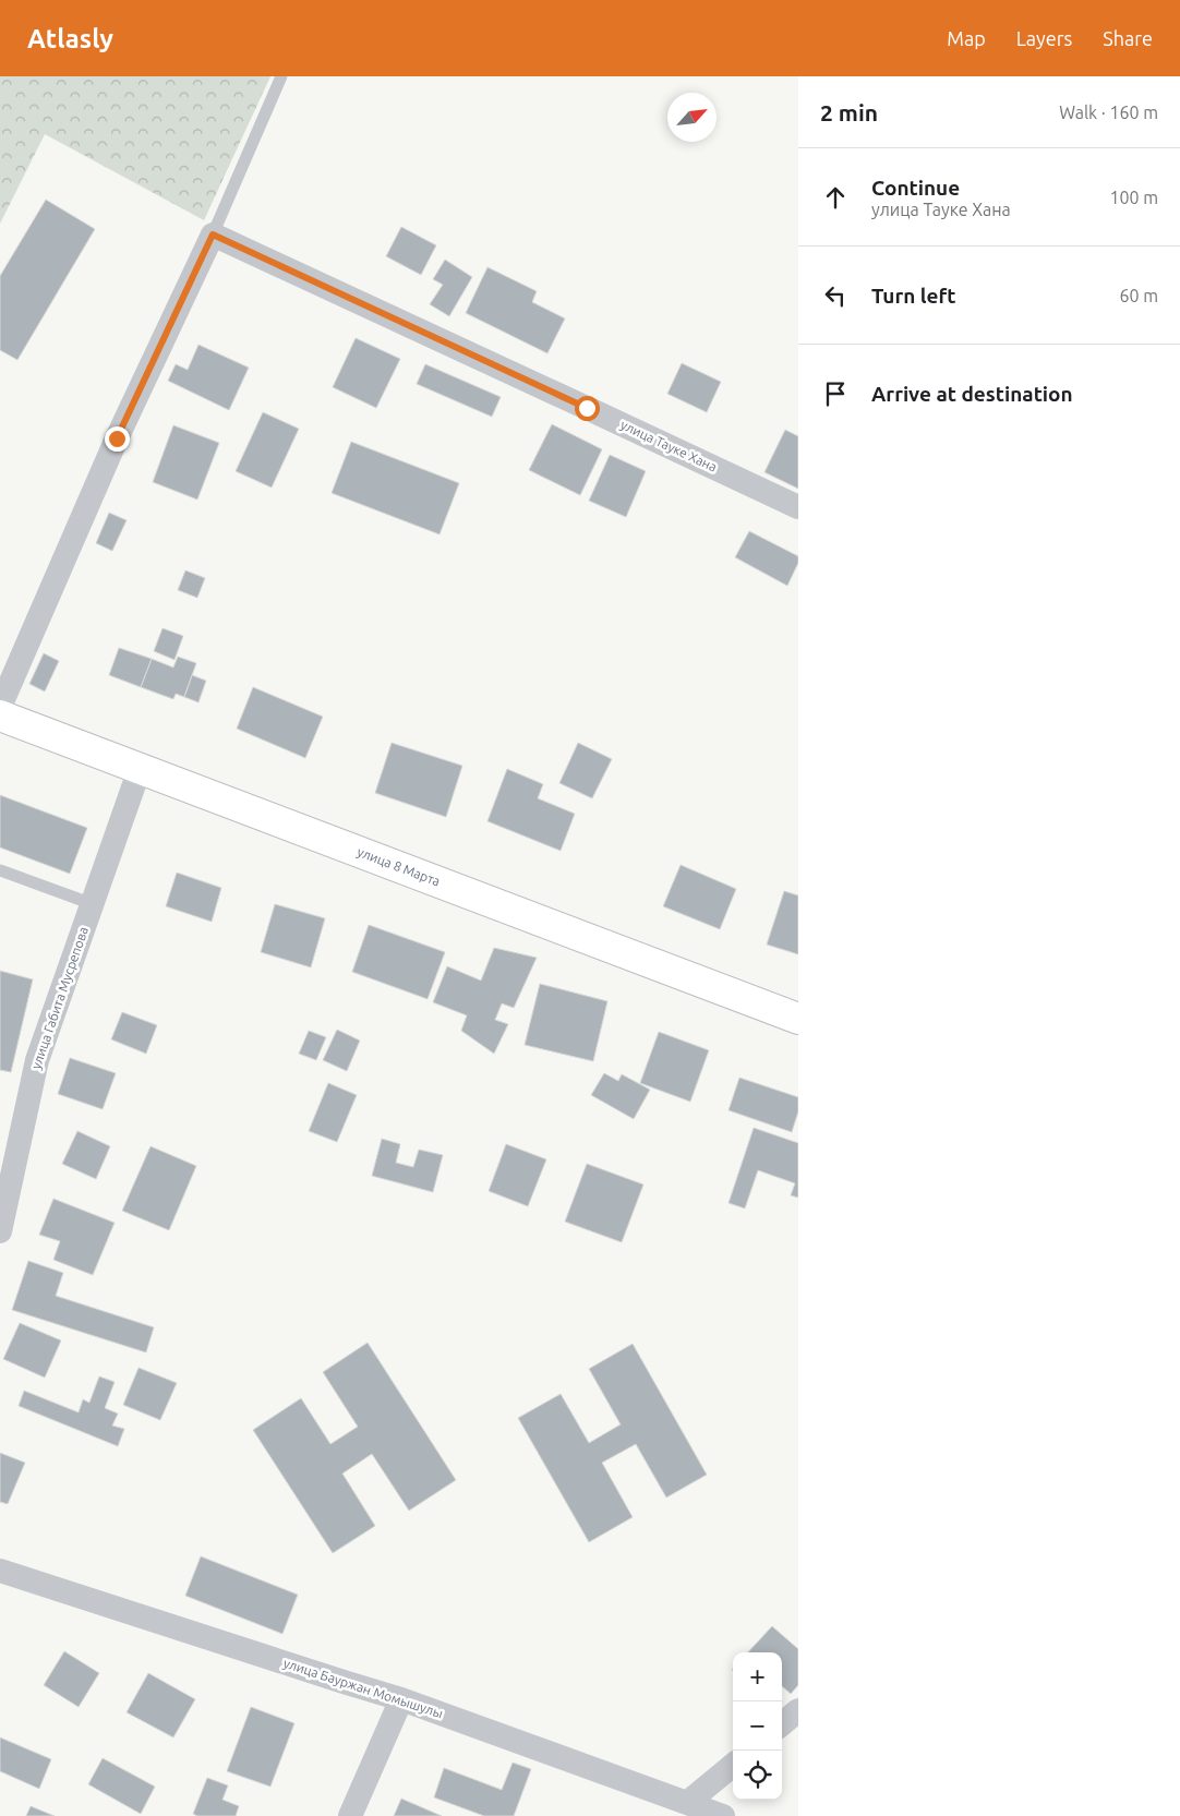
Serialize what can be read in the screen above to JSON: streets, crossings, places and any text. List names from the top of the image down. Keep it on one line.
{"streets":{"street":["улица Тауке Хана","улица 8 Марта","улица Габита Мусрепова","улица Бауржан Момышулы"]},"crossings":[["улица 8 Марта","улица Габита Мусрепова"]],"north":"top right","page":{"header":"Atlasly","nav":["Map","Layers","Share"],"heading":["2 min","Walk · 160 m"],"list":[["Continue","улица Тауке Хана","100 m"],["Turn left","60 m"],"Arrive at destination"],"map_buttons":["+","−"]}}
